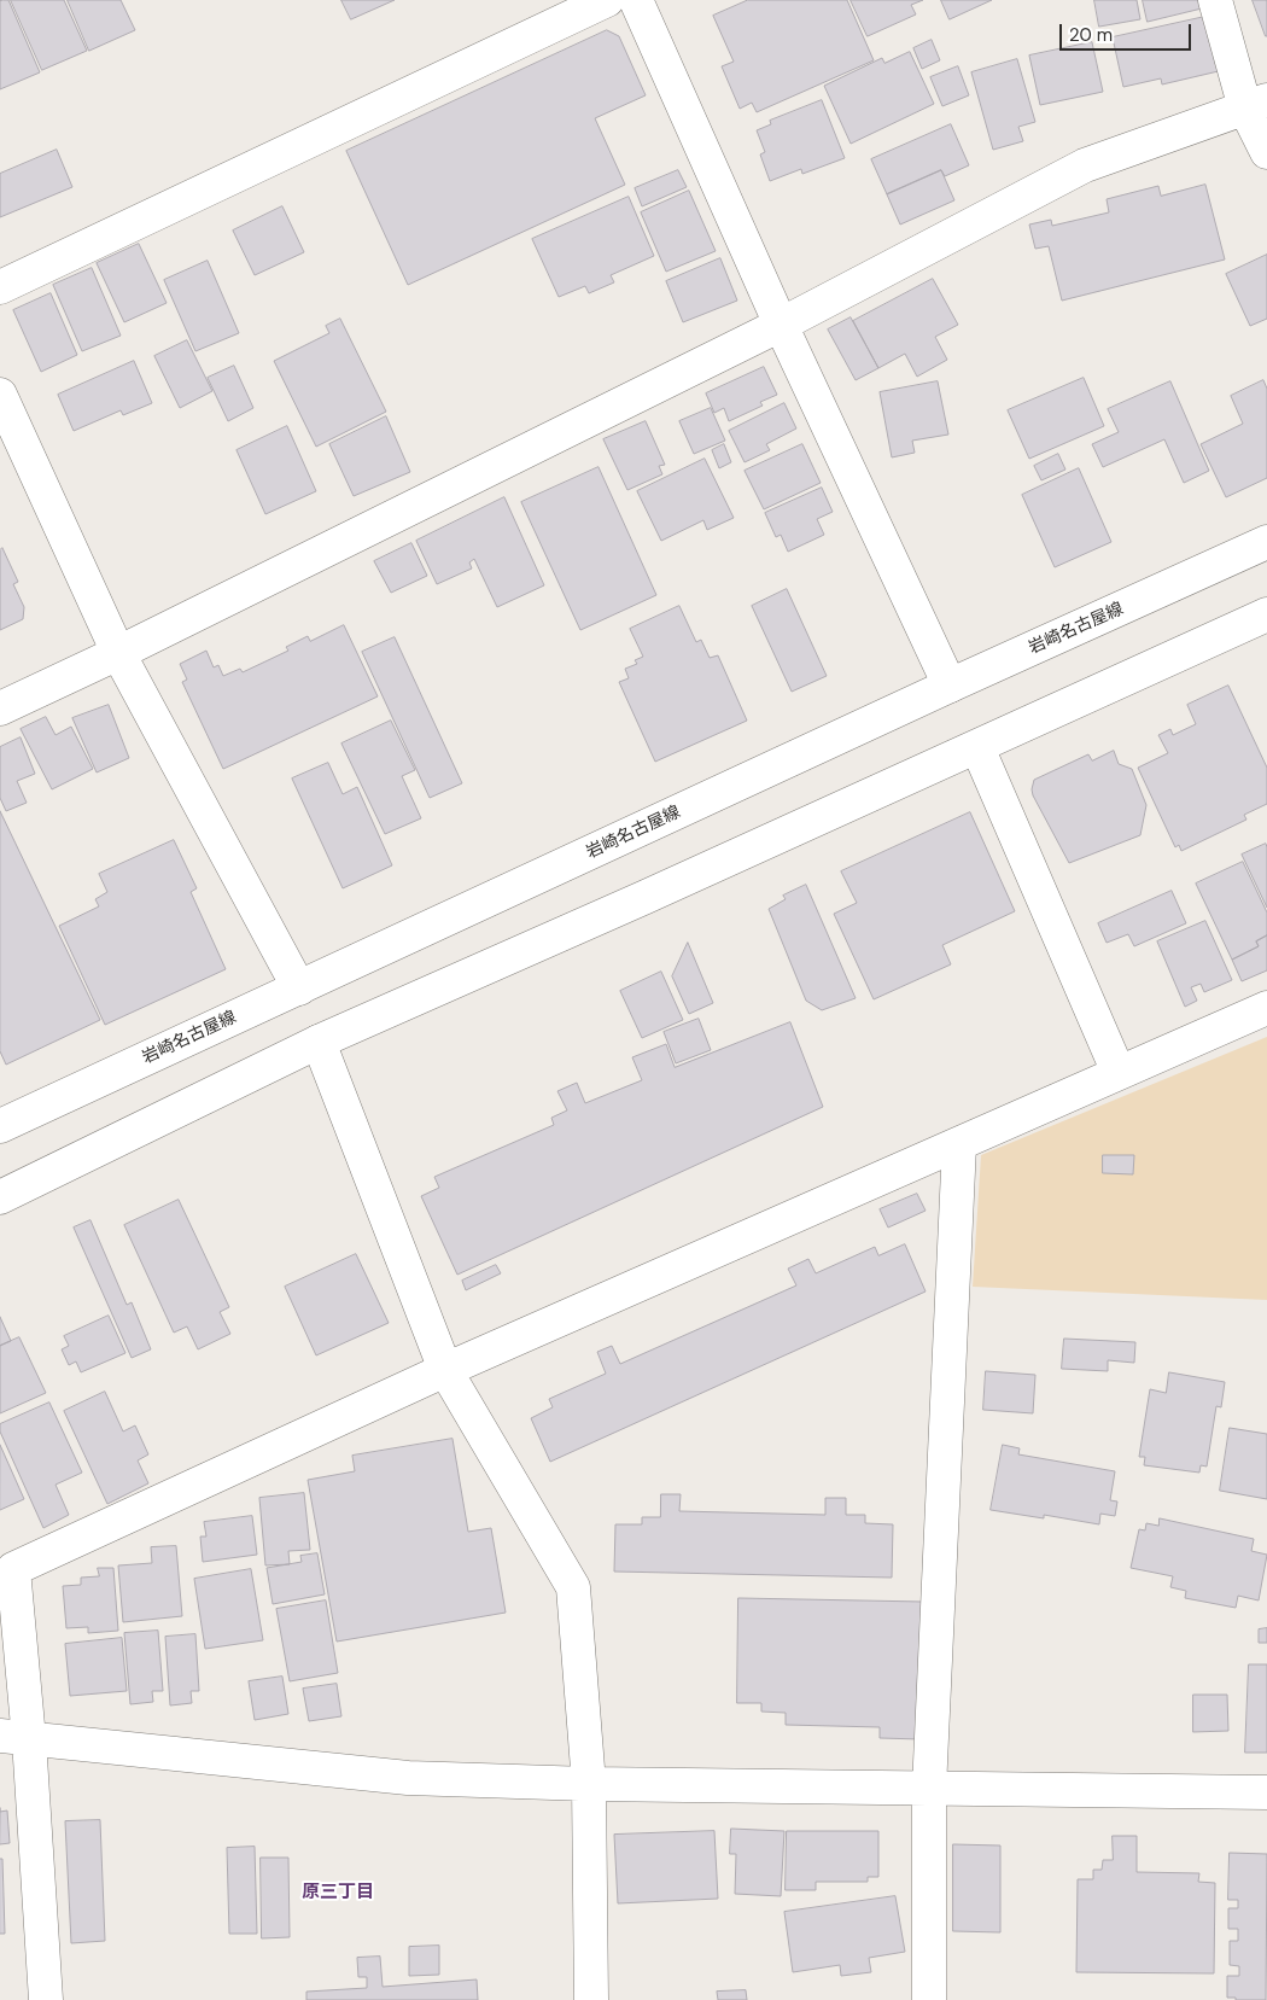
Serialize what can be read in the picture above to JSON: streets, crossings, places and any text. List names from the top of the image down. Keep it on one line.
{"streets":{"street":["岩崎名古屋線"]},"districts":["原三丁目"],"scale_bar":"20 m"}
